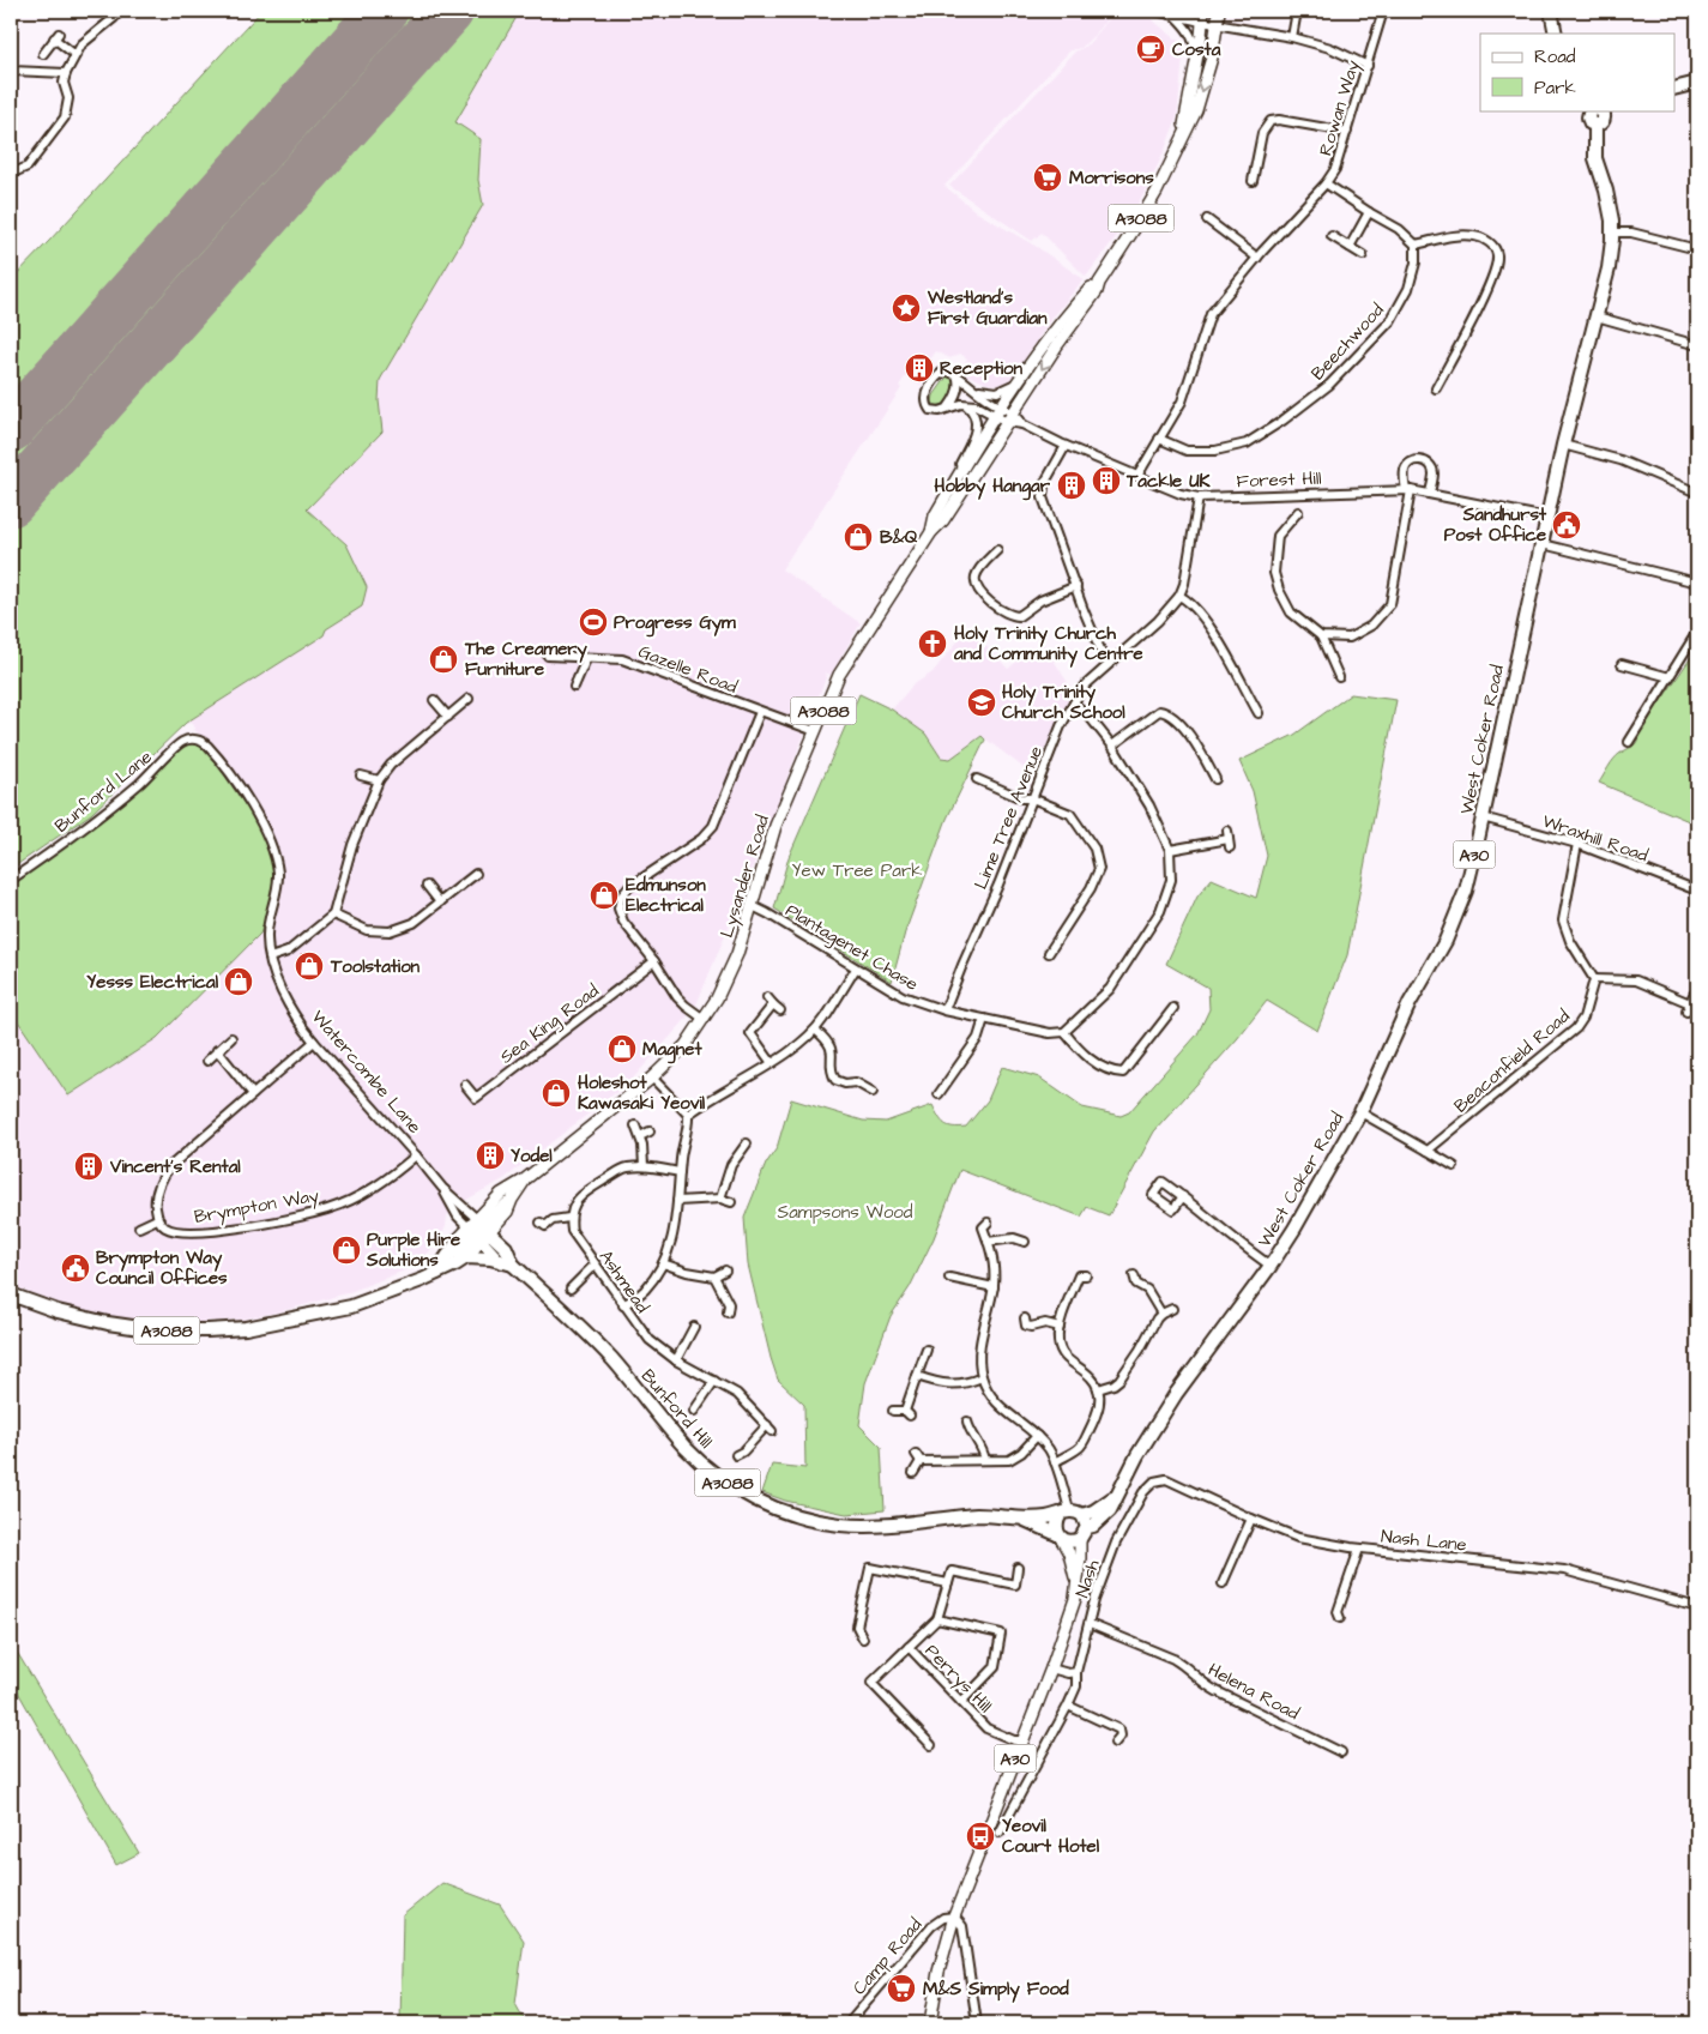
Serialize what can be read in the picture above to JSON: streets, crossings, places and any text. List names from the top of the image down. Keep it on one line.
{"streets":{"highway":["A3088","West Coker Road","A30","Bunford Hill"],"main road":["Lysander Road"],"street":["Rowan Way","Beechwood","Forest Hill","Gazelle Road","Bunford Lane","Lime Tree Avenue","Wraxhill Road","Plantagenet Chase","Sea King Road","Beaconfield Road","Watercombe Lane","Brympton Way","Ashmead","Nash Lane","Nash","Perrys Hill","Helena Road","Camp Road"]},"crossings":[["Rowan Way","Beechwood"],["Rowan Way","Forest Hill"],["A3088","Lysander Road"],["A3088","Watercombe Lane"],["A3088","Bunford Hill"],["Forest Hill","West Coker Road"],["Forest Hill","Lime Tree Avenue"],["Forest Hill","Lysander Road"],["Gazelle Road","Lysander Road"],["West Coker Road","Wraxhill Road"],["West Coker Road","A30"],["Bunford Lane","Watercombe Lane"],["Lime Tree Avenue","Plantagenet Chase"],["A30","Perrys Hill"],["A30","Camp Road"],["Lysander Road","Plantagenet Chase"],["Lysander Road","Watercombe Lane"],["Watercombe Lane","Brympton Way"],["Nash Lane","Nash"],["Nash","Helena Road"]],"parks":["Yew Tree Park","Sampsons Wood"],"places":{"cafe":["Costa"],"supermarket":["Morrisons","M&S Simply Food"],"place":["Westland's First Guardian"],"building":["Reception","Tackle UK","Hobby Hangar","Yodel","Vincent's Rental"],"public building":["Sandhurst Post Office","Brympton Way Council Offices"],"shop":["B&Q","The Creamery Furniture","Edmunson Electrical","Toolstation","Yesss Electrical","Magnet","Holeshot Kawasaki Yeovil","Purple Hire Solutions"],"sports":["Progress Gym"],"church":["Holy Trinity Church and Community Centre"],"school or university":["Holy Trinity Church School"],"bus stop":["Yeovil Court Hotel"]},"legend":["Road","Park"]}
